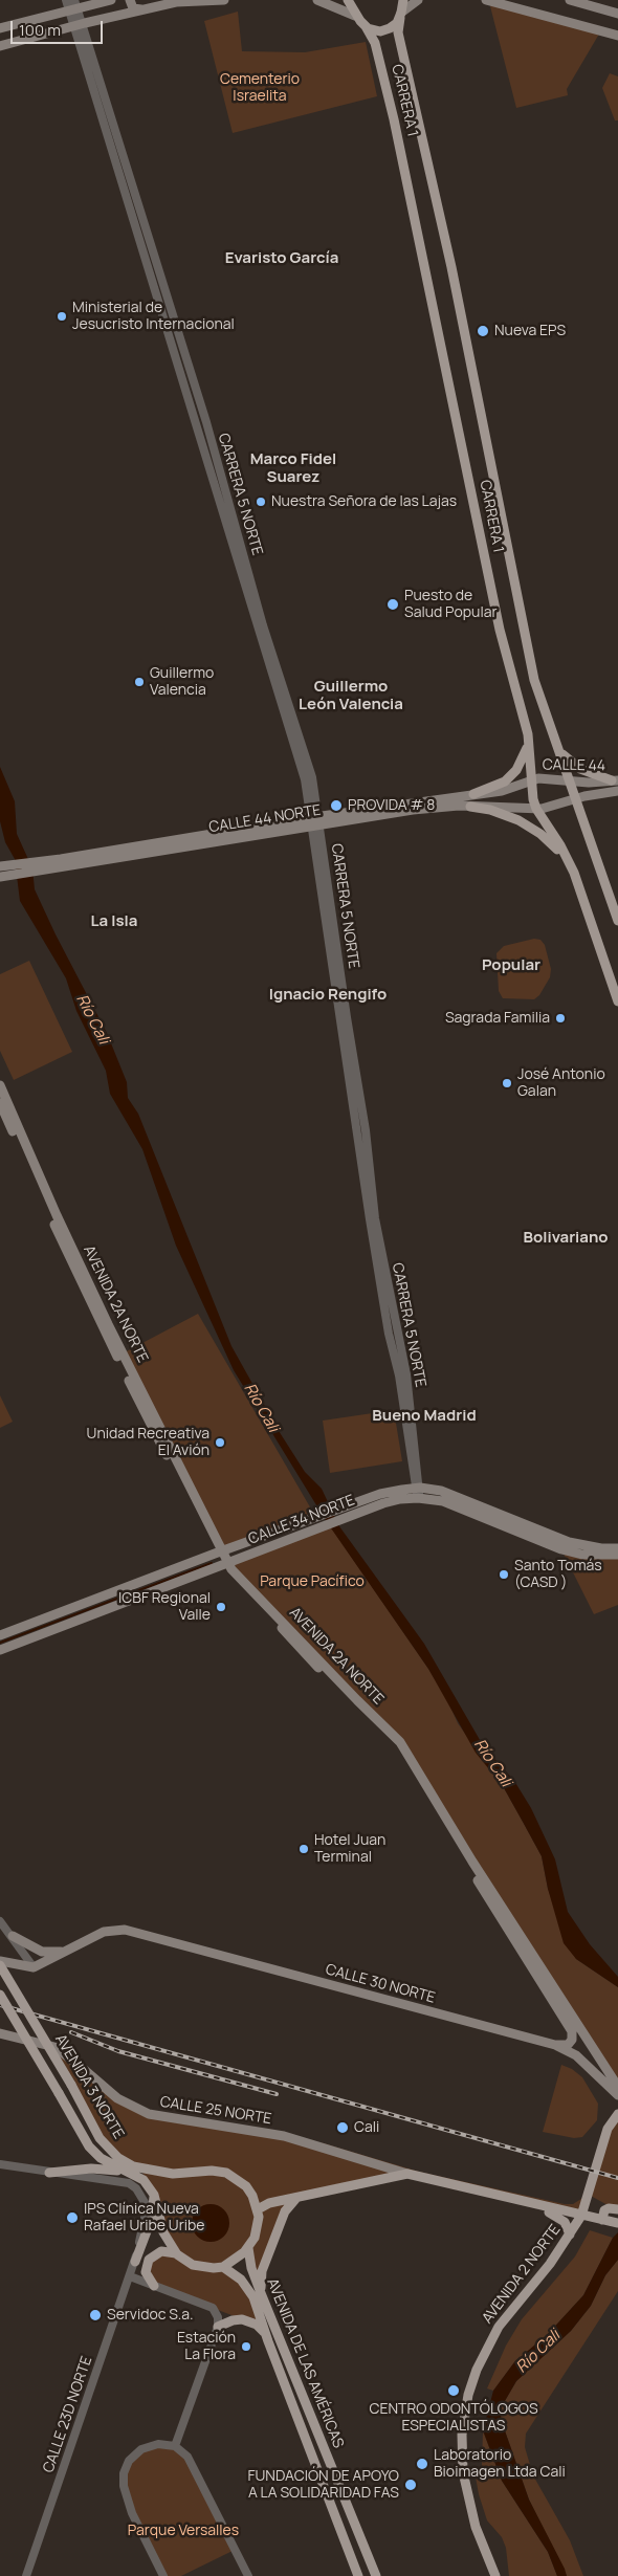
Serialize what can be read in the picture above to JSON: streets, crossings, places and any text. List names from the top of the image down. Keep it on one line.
{"streets":{"main road":["CARRERA 1","CALLE 44","CALLE 44 NORTE","AVENIDA 2A NORTE","CALLE 34 NORTE","CALLE 30 NORTE","AVENIDA 3 NORTE","CALLE 25 NORTE","AVENIDA 2 NORTE","AVENIDA DE LAS AMÉRICAS"],"street":["CARRERA 5 NORTE","CALLE 23D NORTE"]},"crossings":[["CARRERA 1","CALLE 44"],["CARRERA 1","CALLE 44 NORTE"],["CARRERA 5 NORTE","CALLE 44 NORTE"],["CARRERA 5 NORTE","CALLE 34 NORTE"],["CALLE 44","CALLE 44 NORTE"],["AVENIDA 2A NORTE","CALLE 34 NORTE"],["AVENIDA 2A NORTE","CALLE 30 NORTE"],["AVENIDA 3 NORTE","CALLE 25 NORTE"],["CALLE 25 NORTE","AVENIDA 2 NORTE"]],"districts":["Evaristo García","Marco Fidel Suarez","Guillermo León Valencia","La Isla","Popular","Ignacio Rengifo","Bolivariano","Bueno Madrid"],"water":["Río Cali"],"parks":["Cementerio Israelita","Parque Pacífico","Parque Versalles"],"places":["Ministerial de Jesucristo Internacional","Nueva EPS","Nuestra Señora de las Lajas","Puesto de Salud Popular","Guillermo Valencia","PROVIDA # 8","Sagrada Familia","José Antonio Galan","Unidad Recreativa El Avión","Santo Tomás (CASD )","ICBF Regional Valle","Hotel Juan Terminal","Cali","IPS Clínica Nueva Rafael Uribe Uribe","Servidoc S.a.","Estación La Flora","CENTRO ODONTÓLOGOS ESPECIALISTAS","Laboratorio Bioimagen Ltda Cali","FUNDACIÓN DE APOYO A LA SOLIDARIDAD FAS"],"scale_bar":"100 m"}
